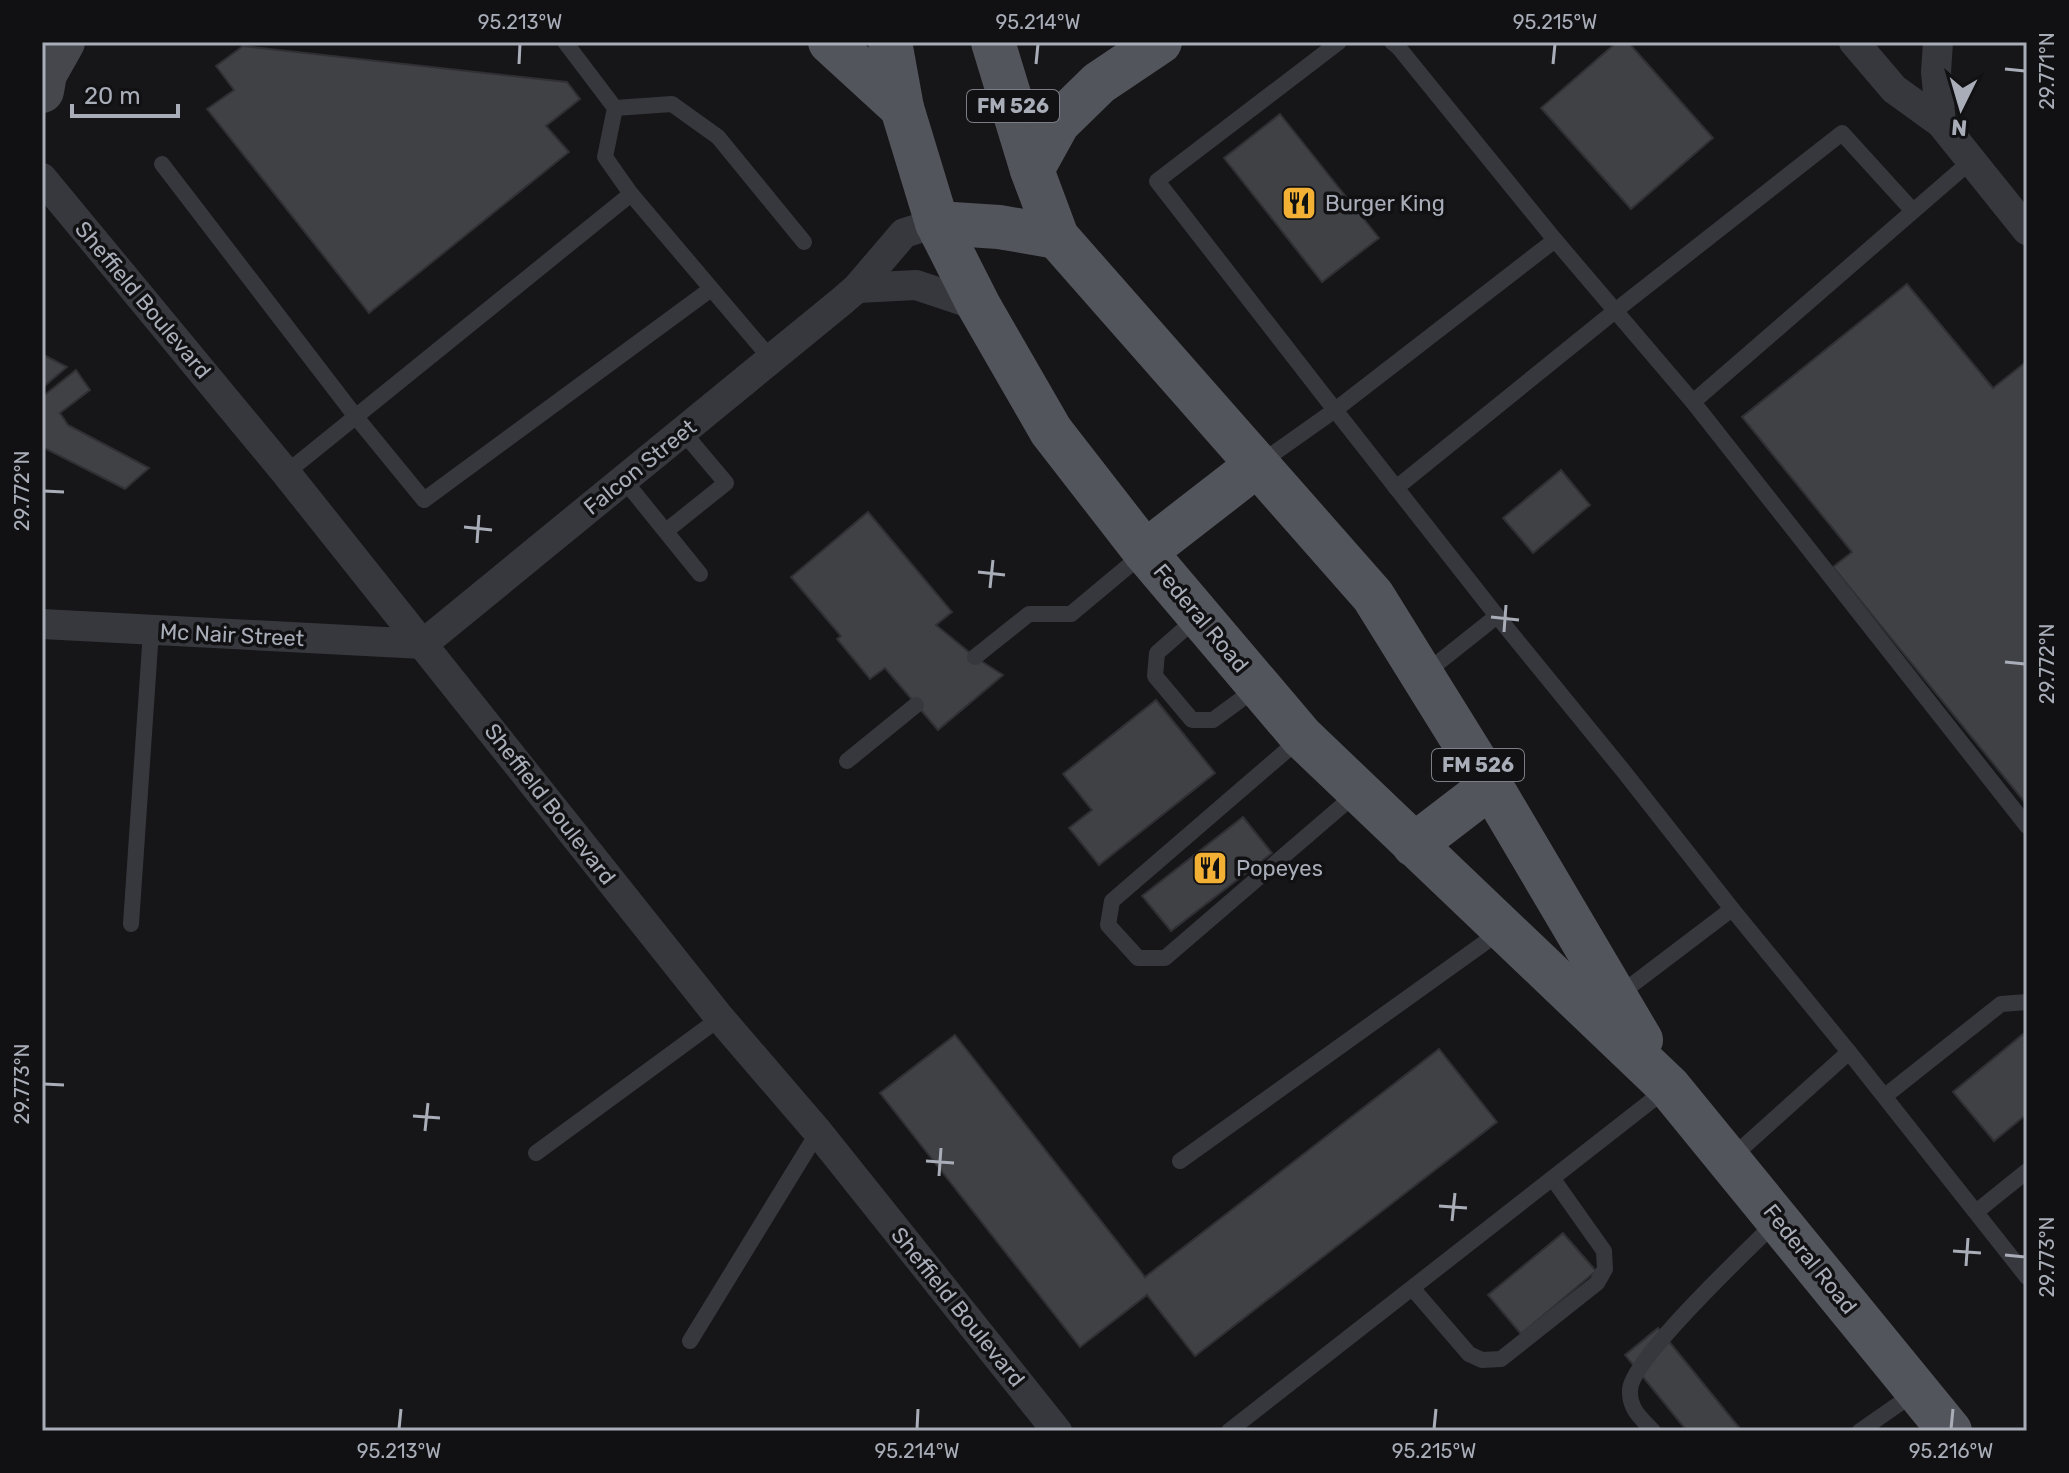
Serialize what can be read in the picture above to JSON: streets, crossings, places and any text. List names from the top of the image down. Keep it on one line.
{"streets":{"main road":["FM 526","Federal Road"],"street":["Sheffield Boulevard","Falcon Street","Mc Nair Street"]},"crossings":[["Sheffield Boulevard","Falcon Street"],["Sheffield Boulevard","Mc Nair Street"],["Falcon Street","Federal Road"],["Falcon Street","Mc Nair Street"]],"places":{"restaurant":["Burger King","Popeyes"]},"scale_bar":"20 m","north":"bottom","coordinates":["95.213°W","95.214°W","95.215°W","29.771°N","29.772°N","29.773°N","95.216°W"]}
